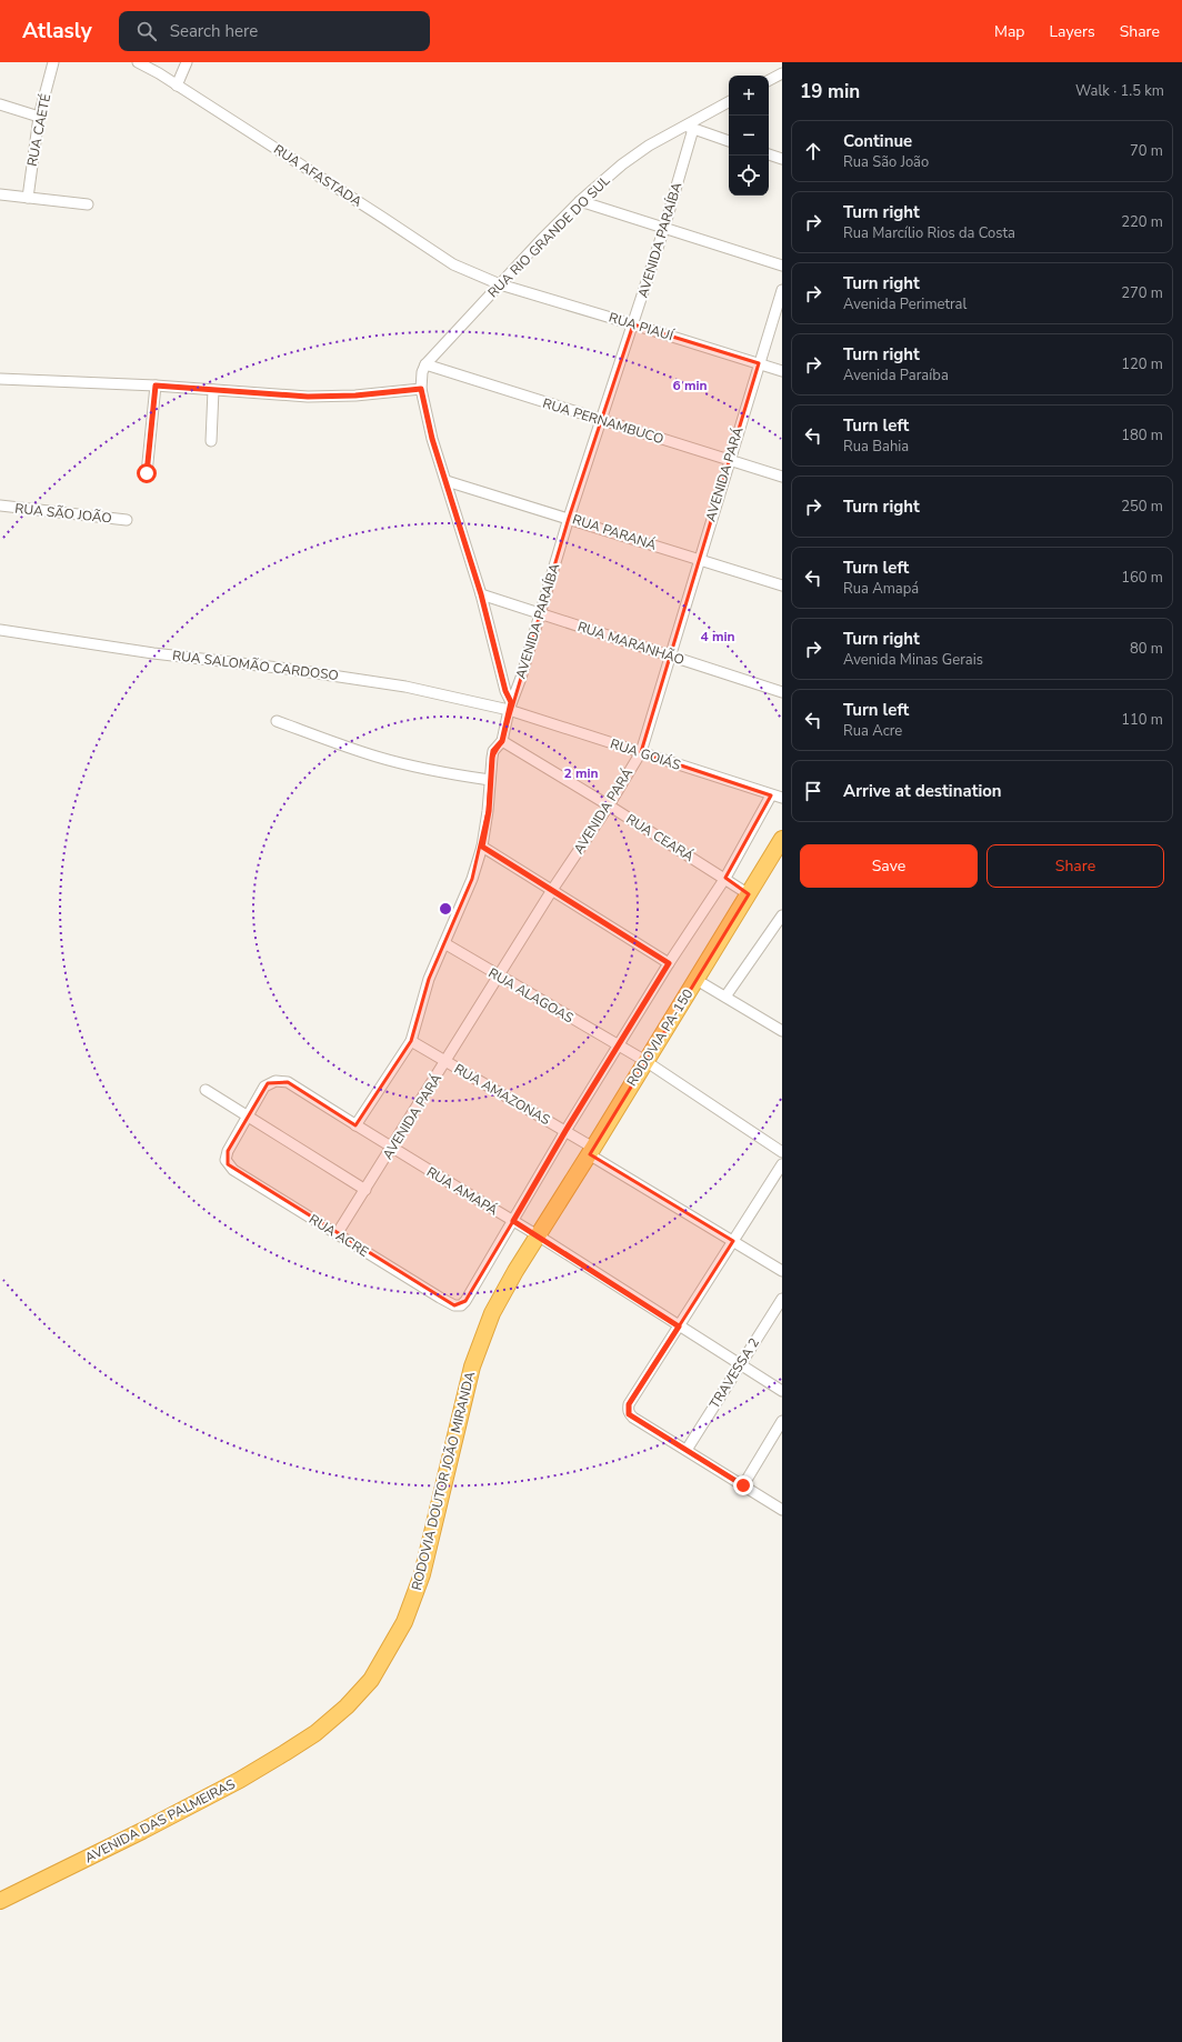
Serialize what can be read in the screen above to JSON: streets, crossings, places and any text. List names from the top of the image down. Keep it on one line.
{"streets":{"highway":["RODOVIA PA-150","RODOVIA DOUTOR JOÃO MIRANDA","AVENIDA DAS PALMEIRAS"],"street":["RUA CAETÉ","RUA AFASTADA","RUA RIO GRANDE DO SUL","AVENIDA PARAÍBA","RUA PIAUÍ","RUA PERNAMBUCO","AVENIDA PARÁ","RUA SÃO JOÃO","RUA PARANÁ","RUA MARANHÃO","RUA SALOMÃO CARDOSO","RUA GOIÁS","RUA CEARÁ","RUA ALAGOAS","RUA AMAZONAS","RUA AMAPÁ","RUA ACRE","TRAVESSA 2"]},"crossings":[["RUA AFASTADA","RUA RIO GRANDE DO SUL"],["RUA AFASTADA","RUA PIAUÍ"],["RUA RIO GRANDE DO SUL","AVENIDA PARAÍBA"],["RUA RIO GRANDE DO SUL","RUA PIAUÍ"],["RUA RIO GRANDE DO SUL","RUA PERNAMBUCO"],["AVENIDA PARAÍBA","RUA PIAUÍ"],["AVENIDA PARAÍBA","RUA PERNAMBUCO"],["AVENIDA PARAÍBA","RUA PARANÁ"],["AVENIDA PARAÍBA","RUA MARANHÃO"],["AVENIDA PARAÍBA","RUA SALOMÃO CARDOSO"],["AVENIDA PARAÍBA","RUA GOIÁS"],["AVENIDA PARAÍBA","RUA CEARÁ"],["AVENIDA PARAÍBA","RUA ALAGOAS"],["AVENIDA PARAÍBA","RUA AMAZONAS"],["AVENIDA PARAÍBA","RUA AMAPÁ"],["RUA PIAUÍ","AVENIDA PARÁ"],["RUA PERNAMBUCO","AVENIDA PARÁ"],["AVENIDA PARÁ","RUA PARANÁ"],["AVENIDA PARÁ","RUA MARANHÃO"],["AVENIDA PARÁ","RUA GOIÁS"],["AVENIDA PARÁ","RUA CEARÁ"],["AVENIDA PARÁ","RUA ALAGOAS"],["AVENIDA PARÁ","RUA AMAZONAS"],["AVENIDA PARÁ","RUA AMAPÁ"],["AVENIDA PARÁ","RUA ACRE"],["RUA SALOMÃO CARDOSO","RUA GOIÁS"],["RUA CEARÁ","RODOVIA PA-150"],["RUA ALAGOAS","RODOVIA PA-150"],["RODOVIA PA-150","RUA AMAZONAS"],["RODOVIA PA-150","RUA AMAPÁ"],["RODOVIA PA-150","RODOVIA DOUTOR JOÃO MIRANDA"],["RUA AMAPÁ","RUA ACRE"],["RUA AMAPÁ","TRAVESSA 2"],["RUA AMAPÁ","RODOVIA DOUTOR JOÃO MIRANDA"],["RODOVIA DOUTOR JOÃO MIRANDA","AVENIDA DAS PALMEIRAS"]],"page":{"header":"Atlasly","search":"Search here","nav":["Map","Layers","Share"],"heading":["19 min","Walk · 1.5 km"],"map_buttons":["+","−"],"list":[["Continue","Rua São João","70 m"],["Turn right","Rua Marcílio Rios da Costa","220 m"],["Turn right","Avenida Perimetral","270 m"],["Turn right","Avenida Paraíba","120 m"],["Turn left","Rua Bahia","180 m"],["Turn right","250 m"],["Turn left","Rua Amapá","160 m"],["Turn right","Avenida Minas Gerais","80 m"],["Turn left","Rua Acre","110 m"],"Arrive at destination"],"buttons":["Save","Share"]},"rings":["6 min","4 min","2 min"]}
